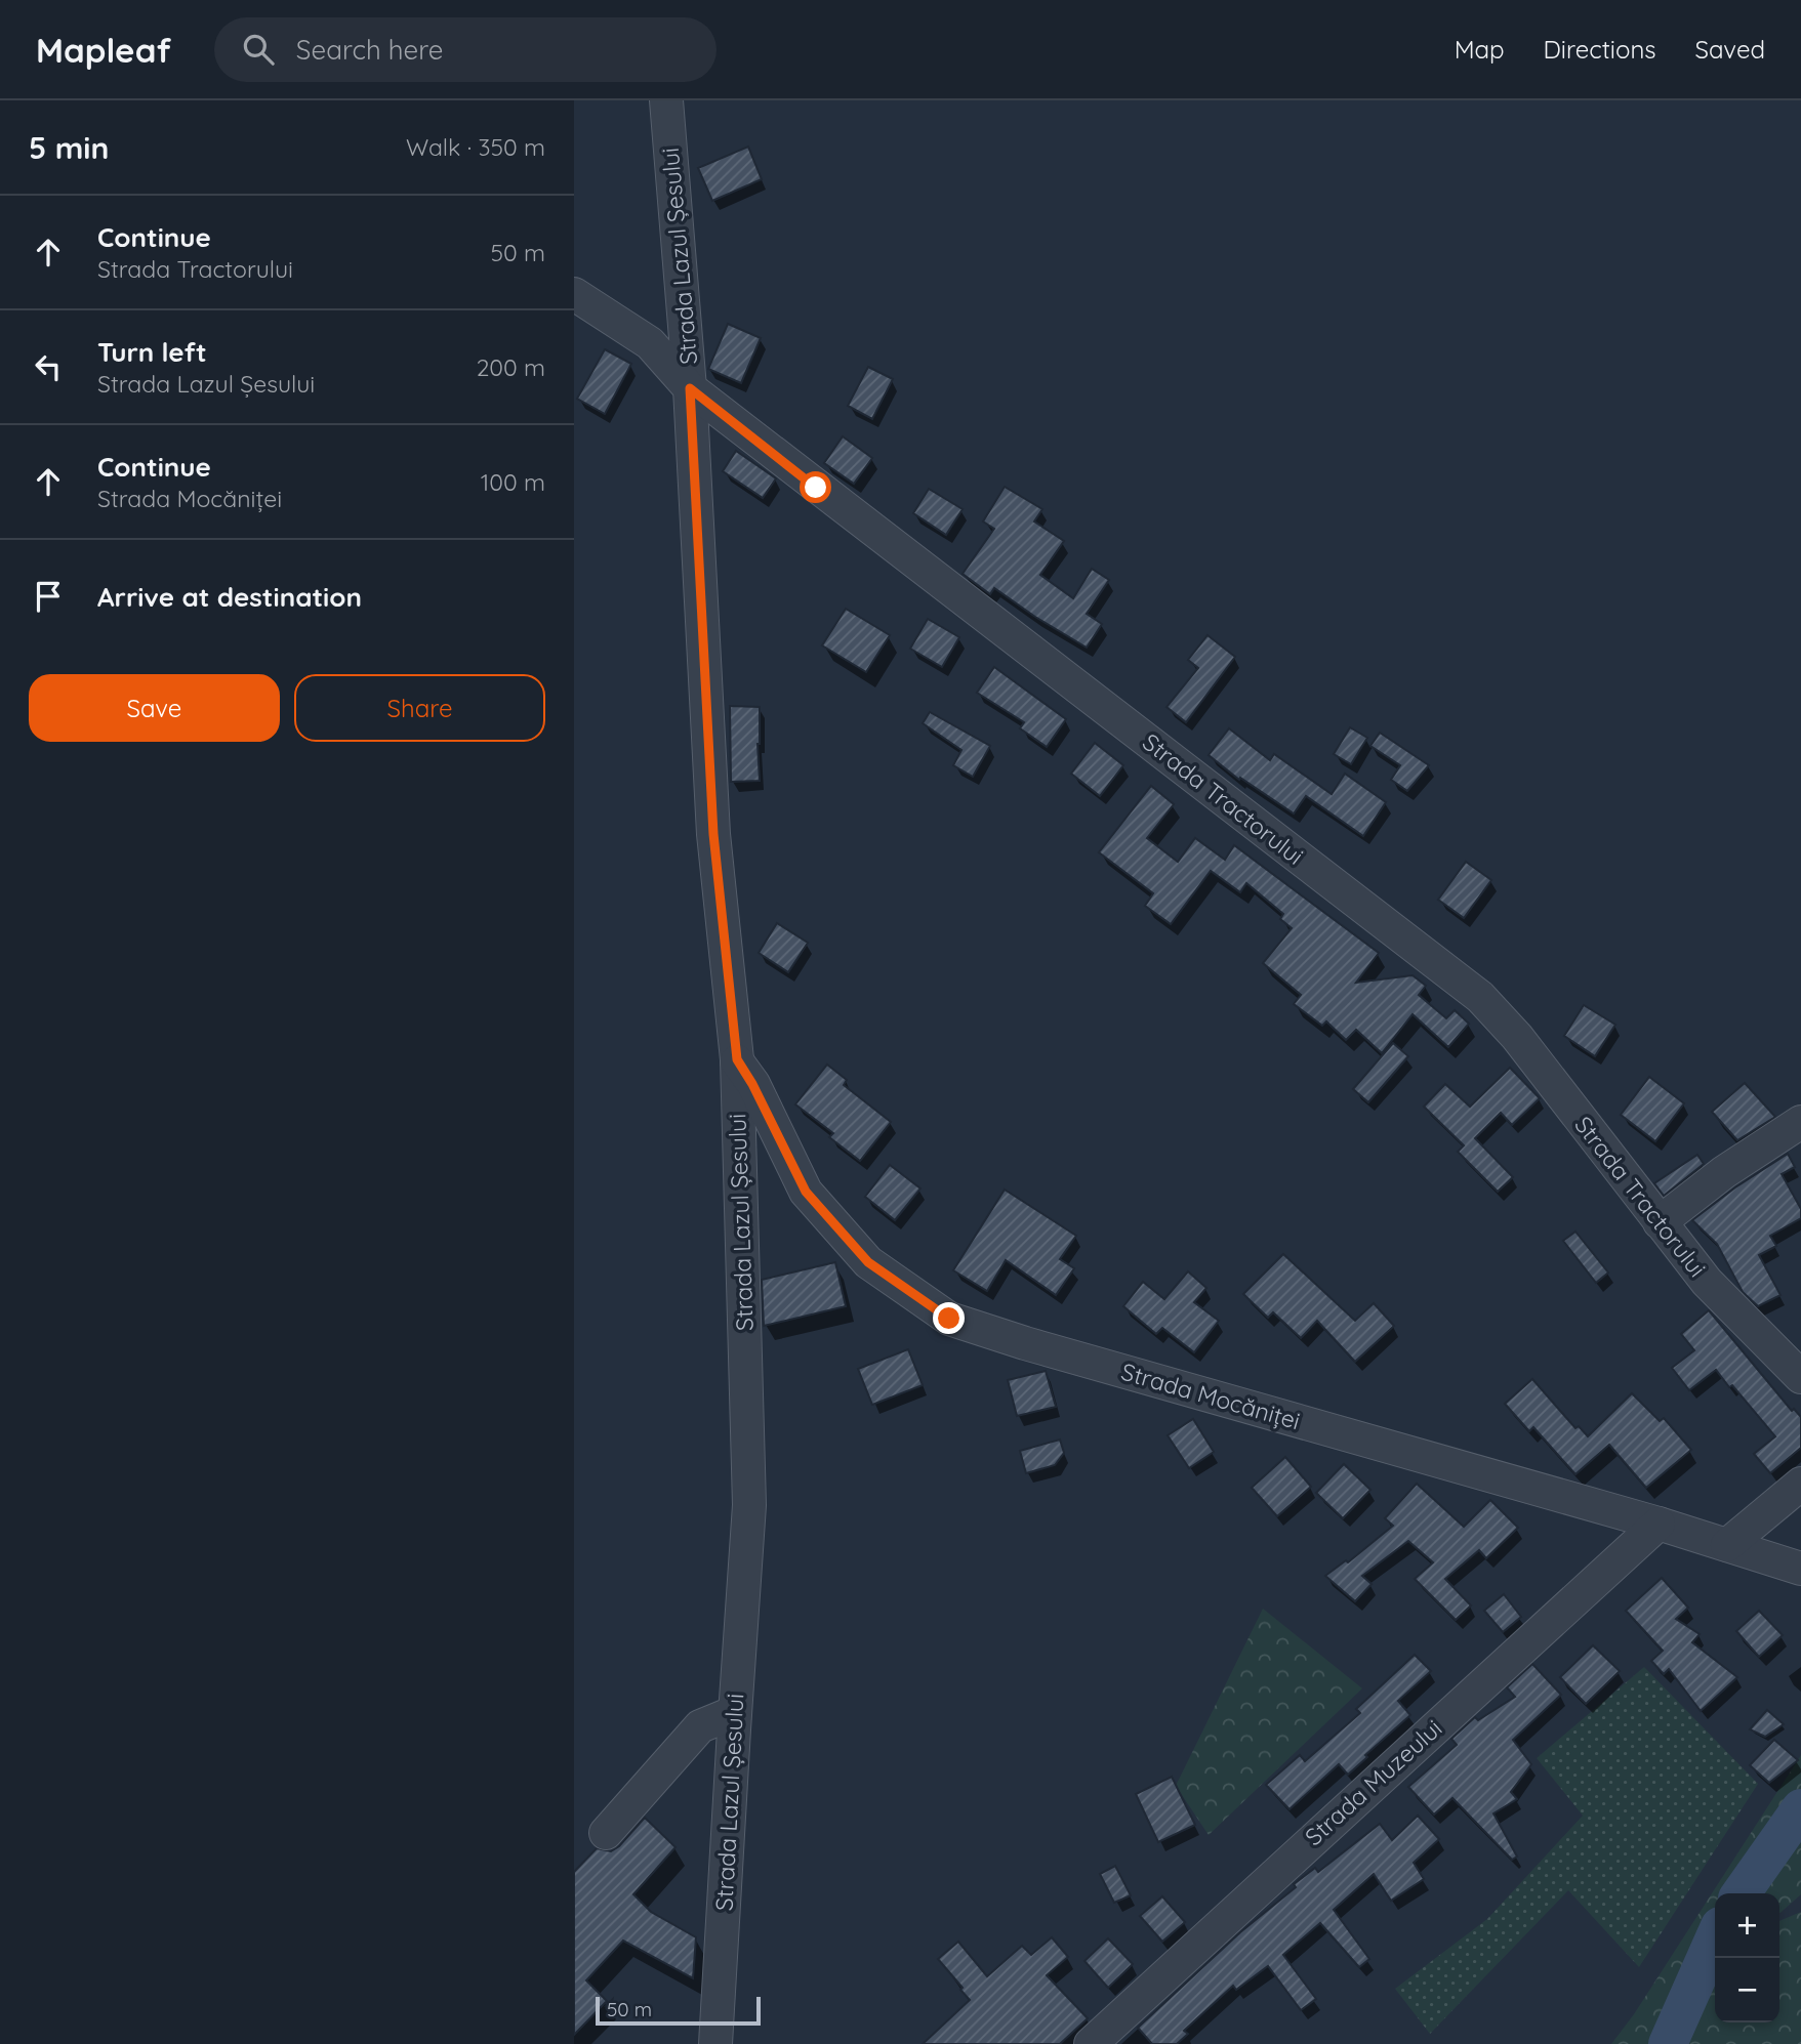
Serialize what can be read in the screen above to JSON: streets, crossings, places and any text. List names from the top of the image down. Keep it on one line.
{"streets":{"street":["Strada Lazul Șesului","Strada Tractorului","Strada Mocăniței","Strada Muzeului"]},"crossings":[["Strada Lazul Șesului","Strada Tractorului"],["Strada Lazul Șesului","Strada Mocăniței"],["Strada Mocăniței","Strada Muzeului"]],"scale_bar":"50 m","page":{"header":"Mapleaf","search":"Search here","nav":["Map","Directions","Saved"],"heading":["5 min","Walk · 350 m"],"list":[["Continue","Strada Tractorului","50 m"],["Turn left","Strada Lazul Șesului","200 m"],["Continue","Strada Mocăniței","100 m"],"Arrive at destination"],"buttons":["Save","Share"],"map_buttons":["+","−"],"scale":"50 m"}}
